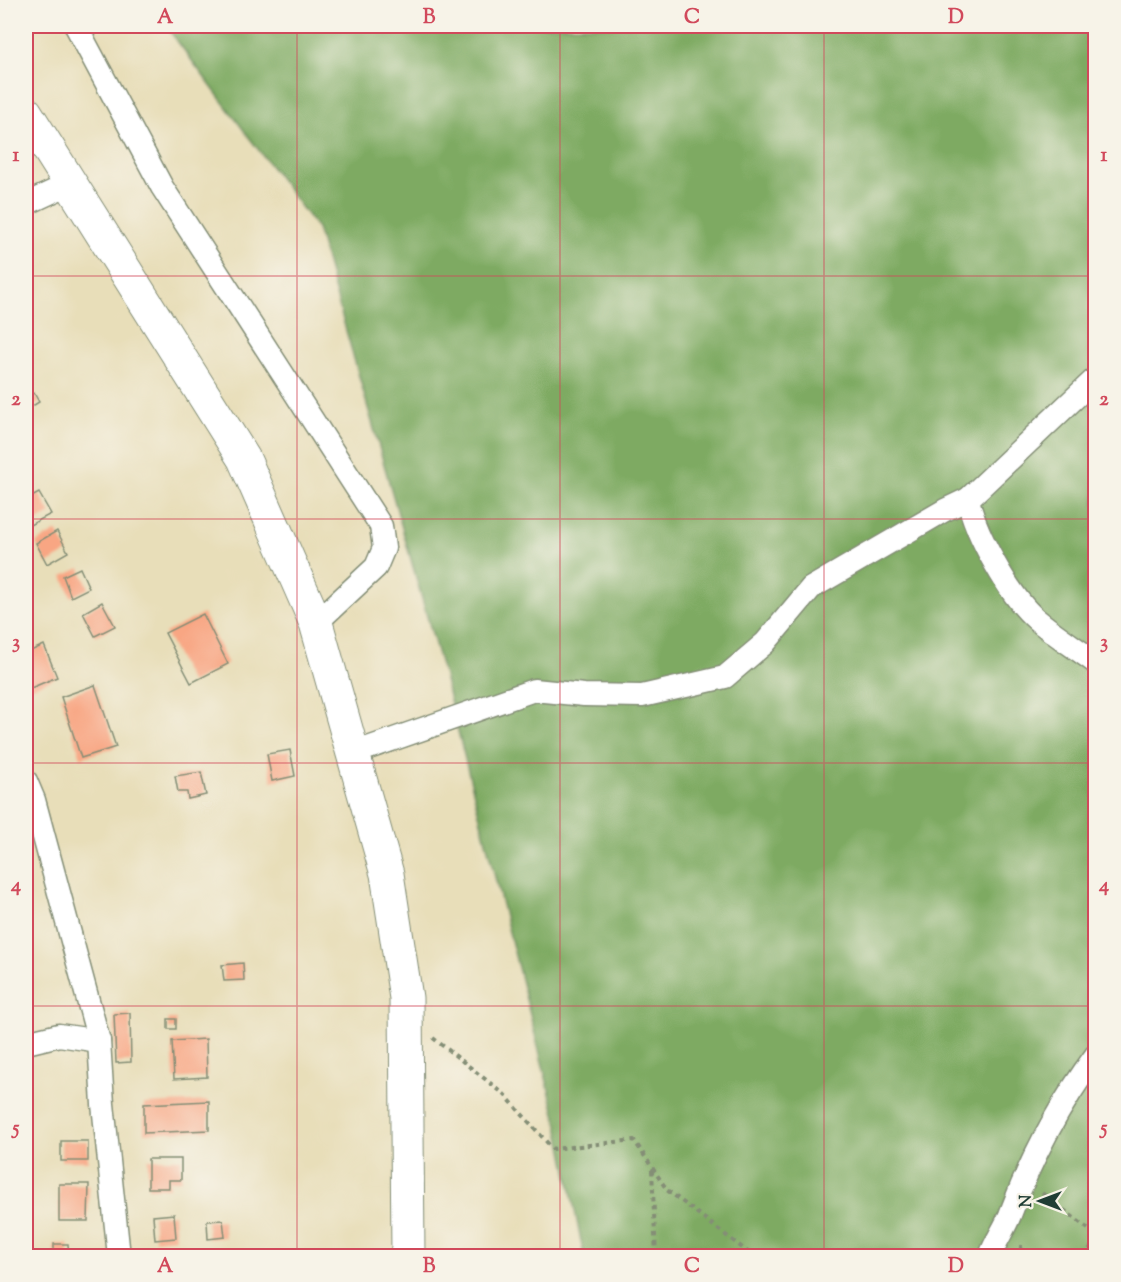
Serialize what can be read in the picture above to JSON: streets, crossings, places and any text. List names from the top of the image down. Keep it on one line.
{"north":"left","grid":{"columns":["A","B","C","D"],"rows":["1","2","3","4","5"]}}
